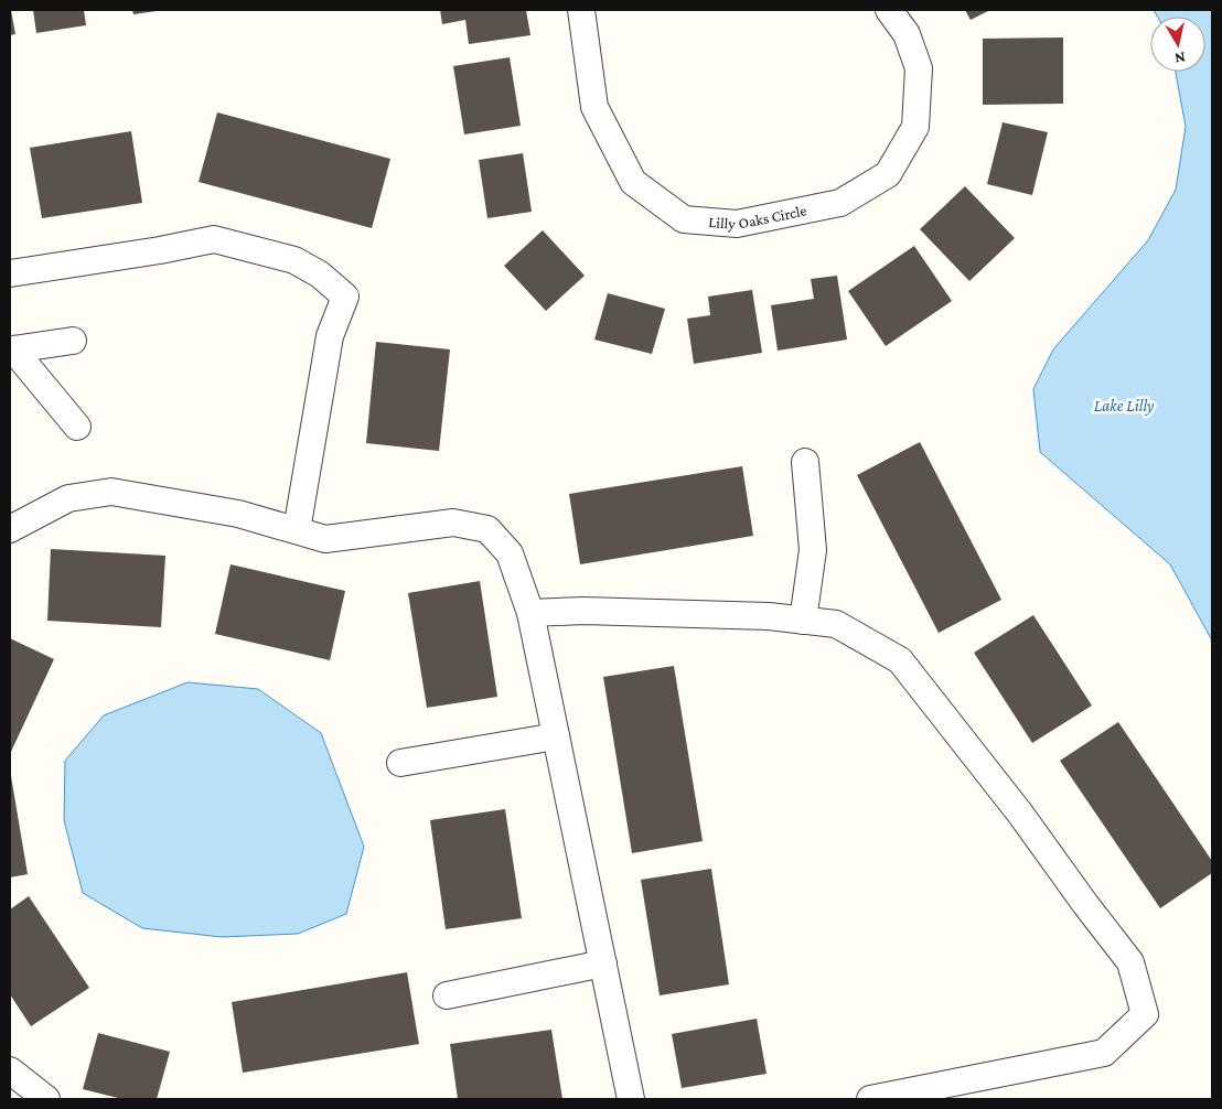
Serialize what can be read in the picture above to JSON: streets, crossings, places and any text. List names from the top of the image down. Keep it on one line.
{"streets":{"street":["Lilly Oaks Circle"]},"water":["Lake Lilly"],"north":"bottom"}
